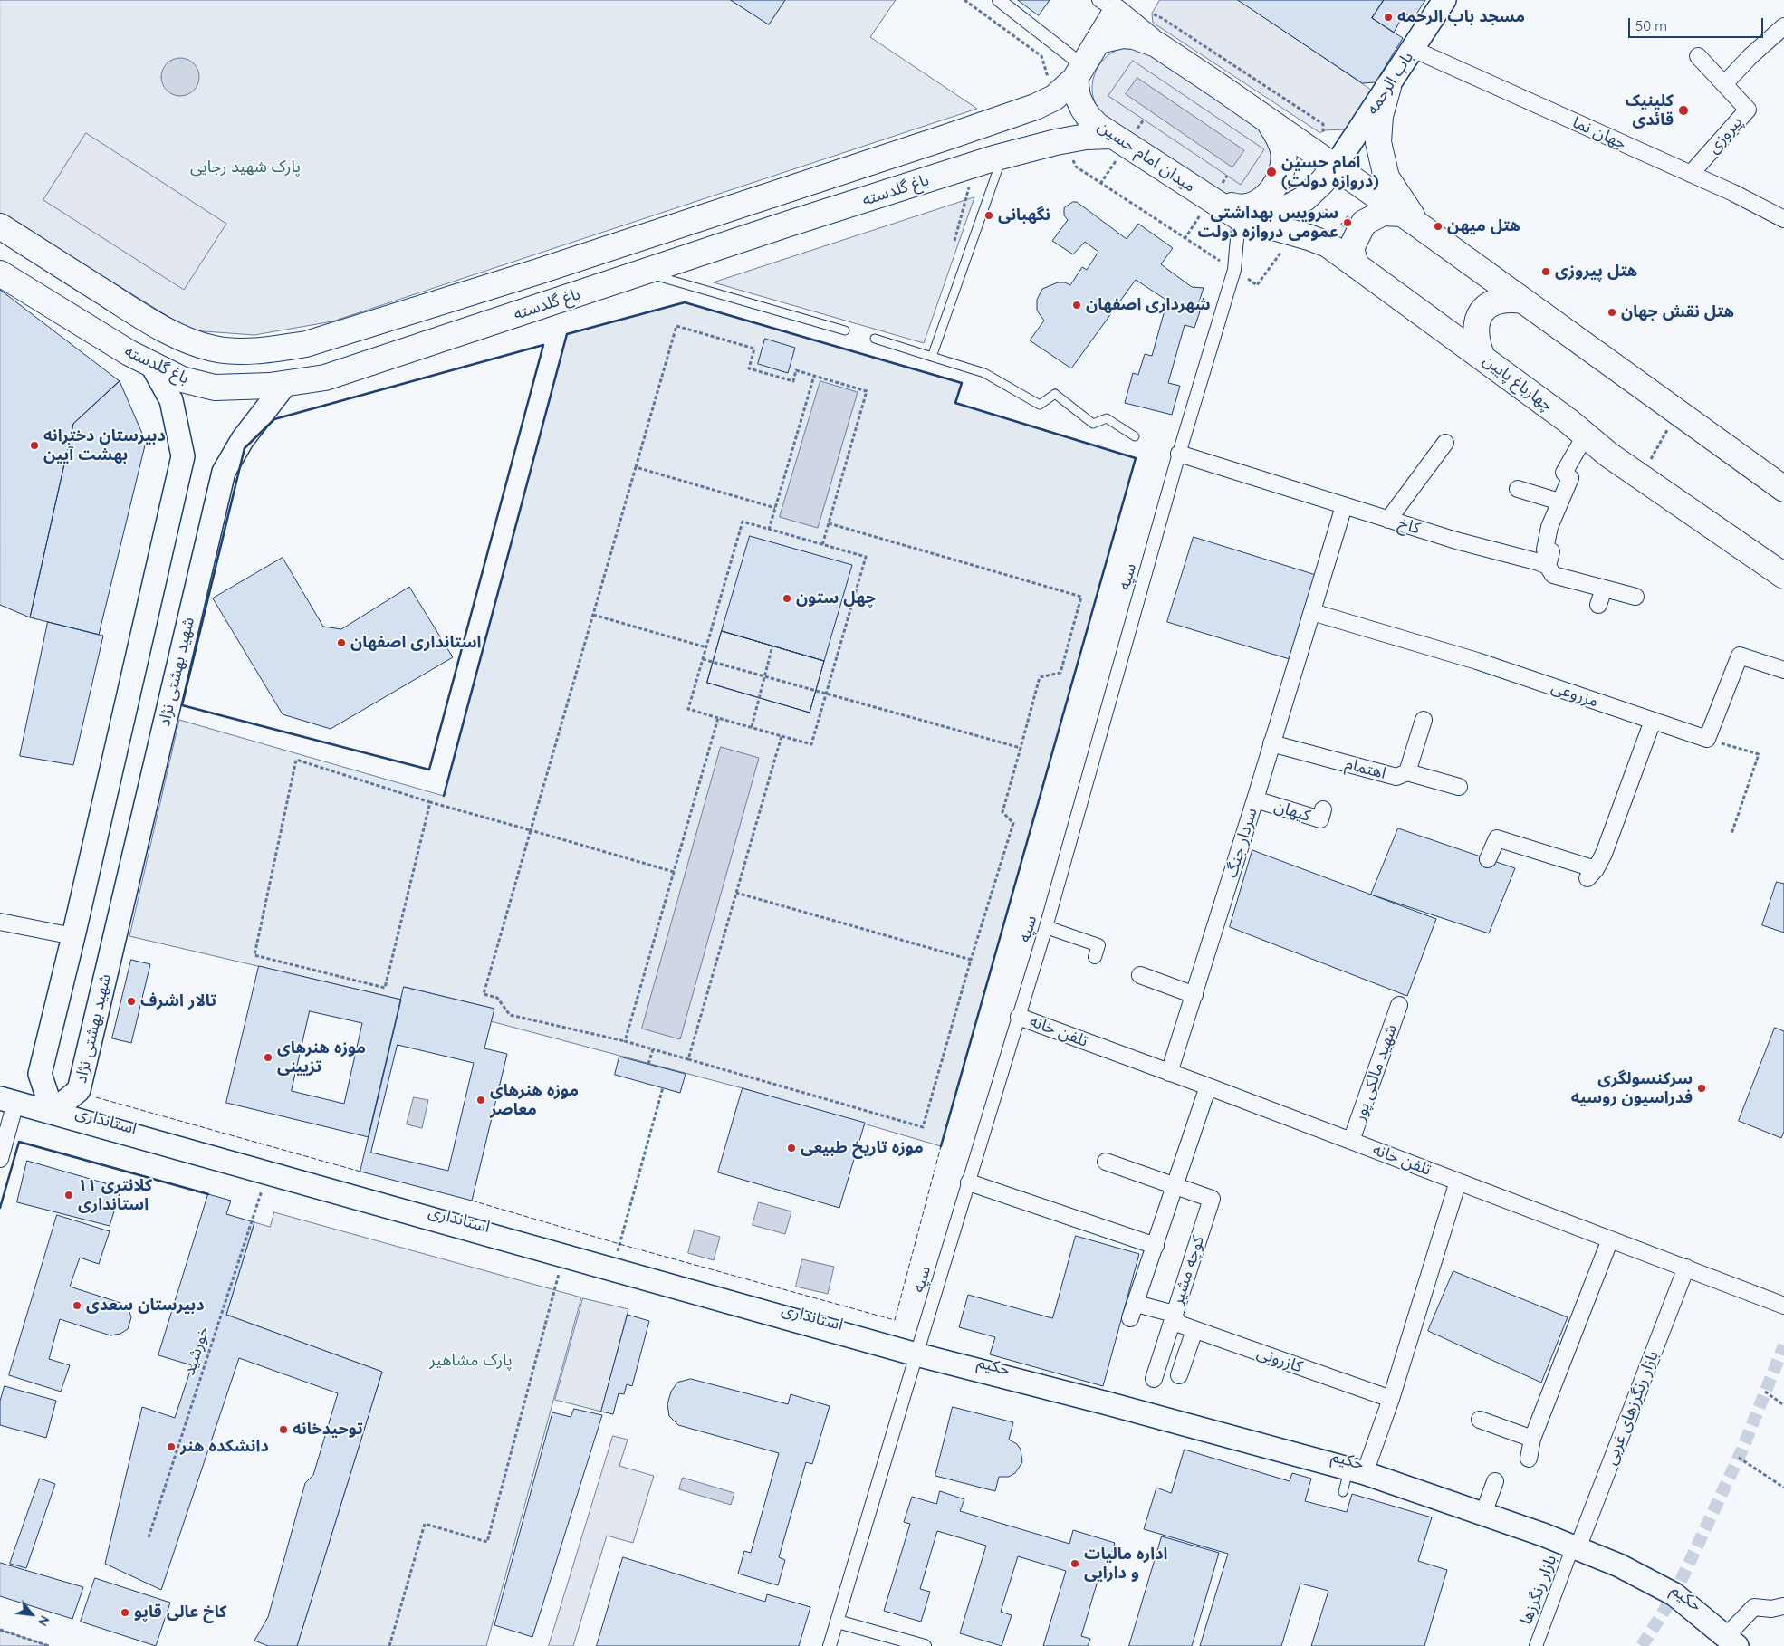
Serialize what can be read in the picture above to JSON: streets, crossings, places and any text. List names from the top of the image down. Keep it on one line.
{"streets":{"main road":["باب الرحمه","میدان امام حسین","باغ گلدسته","چهارباغ پایین","شهید بهشتی نژاد","استانداری","حکیم"],"street":["جهان نما","پیروزی","کاخ","سپه","مزروعی","اهتمام","کیهان","سردار جنگ","تلفن خانه","شهید مالکی پور","كوچه مشير","کازرونی","بازار رنگرزهای غربی","بازار رنگرزها"],"path":["خورشید"]},"crossings":[["باب الرحمه","جهان نما"],["باب الرحمه","میدان امام حسین"],["جهان نما","پیروزی"],["میدان امام حسین","باغ گلدسته"],["میدان امام حسین","چهارباغ پایین"],["میدان امام حسین","سپه"],["باغ گلدسته","شهید بهشتی نژاد"],["چهارباغ پایین","سپه"],["کاخ","سپه"],["کاخ","سردار جنگ"],["سپه","تلفن خانه"],["سپه","استانداری"],["سپه","حکیم"],["شهید بهشتی نژاد","استانداری"],["مزروعی","سردار جنگ"],["اهتمام","سردار جنگ"],["کیهان","سردار جنگ"],["سردار جنگ","تلفن خانه"],["تلفن خانه","شهید مالکی پور"],["تلفن خانه","بازار رنگرزهای غربی"],["استانداری","خورشید"],["استانداری","حکیم"],["كوچه مشير","کازرونی"],["حکیم","بازار رنگرزهای غربی"],["حکیم","بازار رنگرزها"],["بازار رنگرزهای غربی","بازار رنگرزها"]],"parks":["پارک شهید رجایی","پارک مشاهیر"],"places":["مسجد باب الرحمه","کلینیک قائدی","امام حسین (دروازه دولت)","نگهبانی","سرویس بهداشتی عمومی دروازه دولت","هتل میهن","هتل پیروزی","شهرداری اصفهان","هتل نقش جهان","دبیرستان دخترانه بهشت آیین","چهل ستون","استانداری اصفهان","تالار اشرف","موزه هنرهای تزیینی","سرکنسولگری فدراسیون روسیه","موزه هنرهای معاصر","موزه تاریخ طبیعی","کلانتری ۱۱ استانداری","دبیرستان سعدی","توحیدخانه","دانشکده هنر","اداره مالیات و دارایی","کاخ عالی قاپو"],"scale_bar":"50 m","north":"bottom right"}
